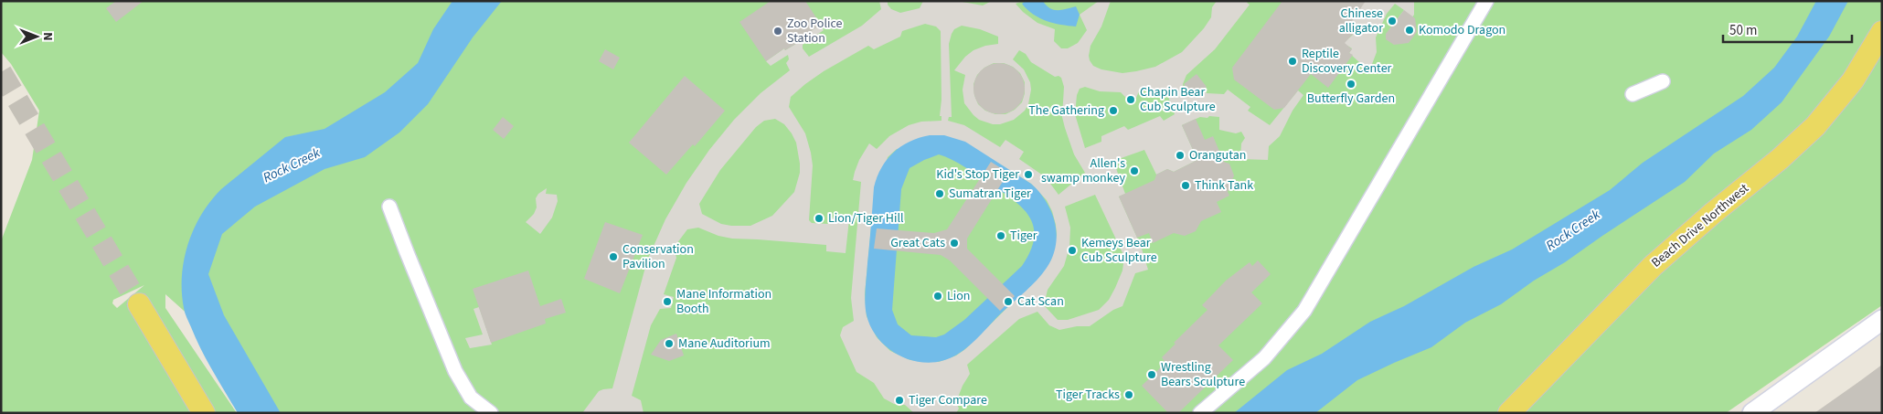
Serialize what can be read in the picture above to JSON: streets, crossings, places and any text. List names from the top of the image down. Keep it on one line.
{"streets":{"main road":["Beach Drive Northwest"]},"water":["Rock Creek"],"places":["Chinese alligator","Komodo Dragon","Zoo Police Station","Reptile Discovery Center","Butterfly Garden","Chapin Bear Cub Sculpture","The Gathering","Orangutan","Allen's swamp monkey","Kid's Stop Tiger","Think Tank","Sumatran Tiger","Lion/Tiger Hill","Tiger","Great Cats","Kemeys Bear Cub Sculpture","Conservation Pavilion","Lion","Mane Information Booth","Cat Scan","Mane Auditorium","Wrestling Bears Sculpture","Tiger Tracks","Tiger Compare"],"scale_bar":"50 m","north":"right"}
